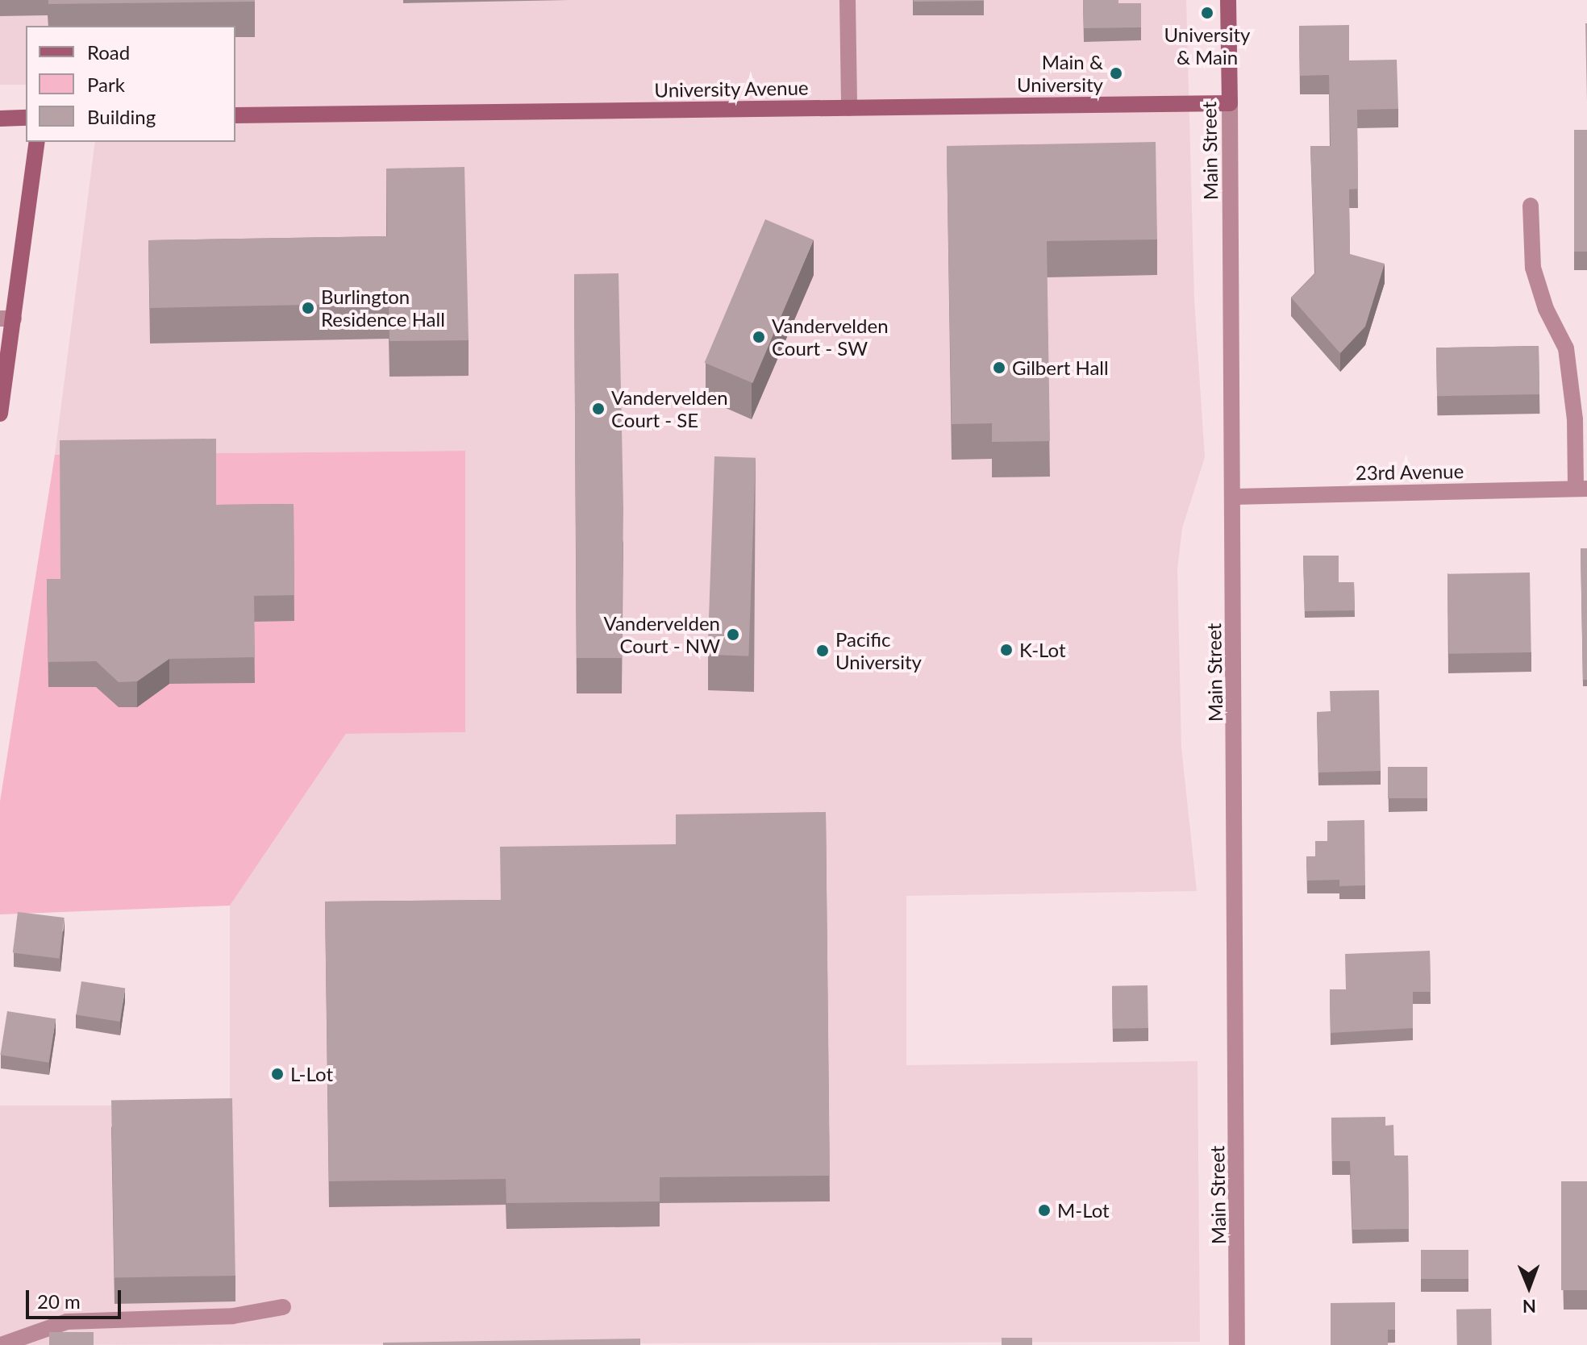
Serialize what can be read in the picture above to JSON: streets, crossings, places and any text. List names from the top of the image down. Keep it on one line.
{"streets":{"street":["University Avenue","Main Street","23rd Avenue"]},"crossings":[["University Avenue","Main Street"],["Main Street","23rd Avenue"]],"places":["University & Main","Main & University","Burlington Residence Hall","Vandervelden Court - SW","Gilbert Hall","Vandervelden Court - SE","Vandervelden Court - NW","K-Lot","Pacific University","L-Lot","M-Lot"],"legend":["Road","Park","Building"],"scale_bar":"20 m","north":"bottom"}
